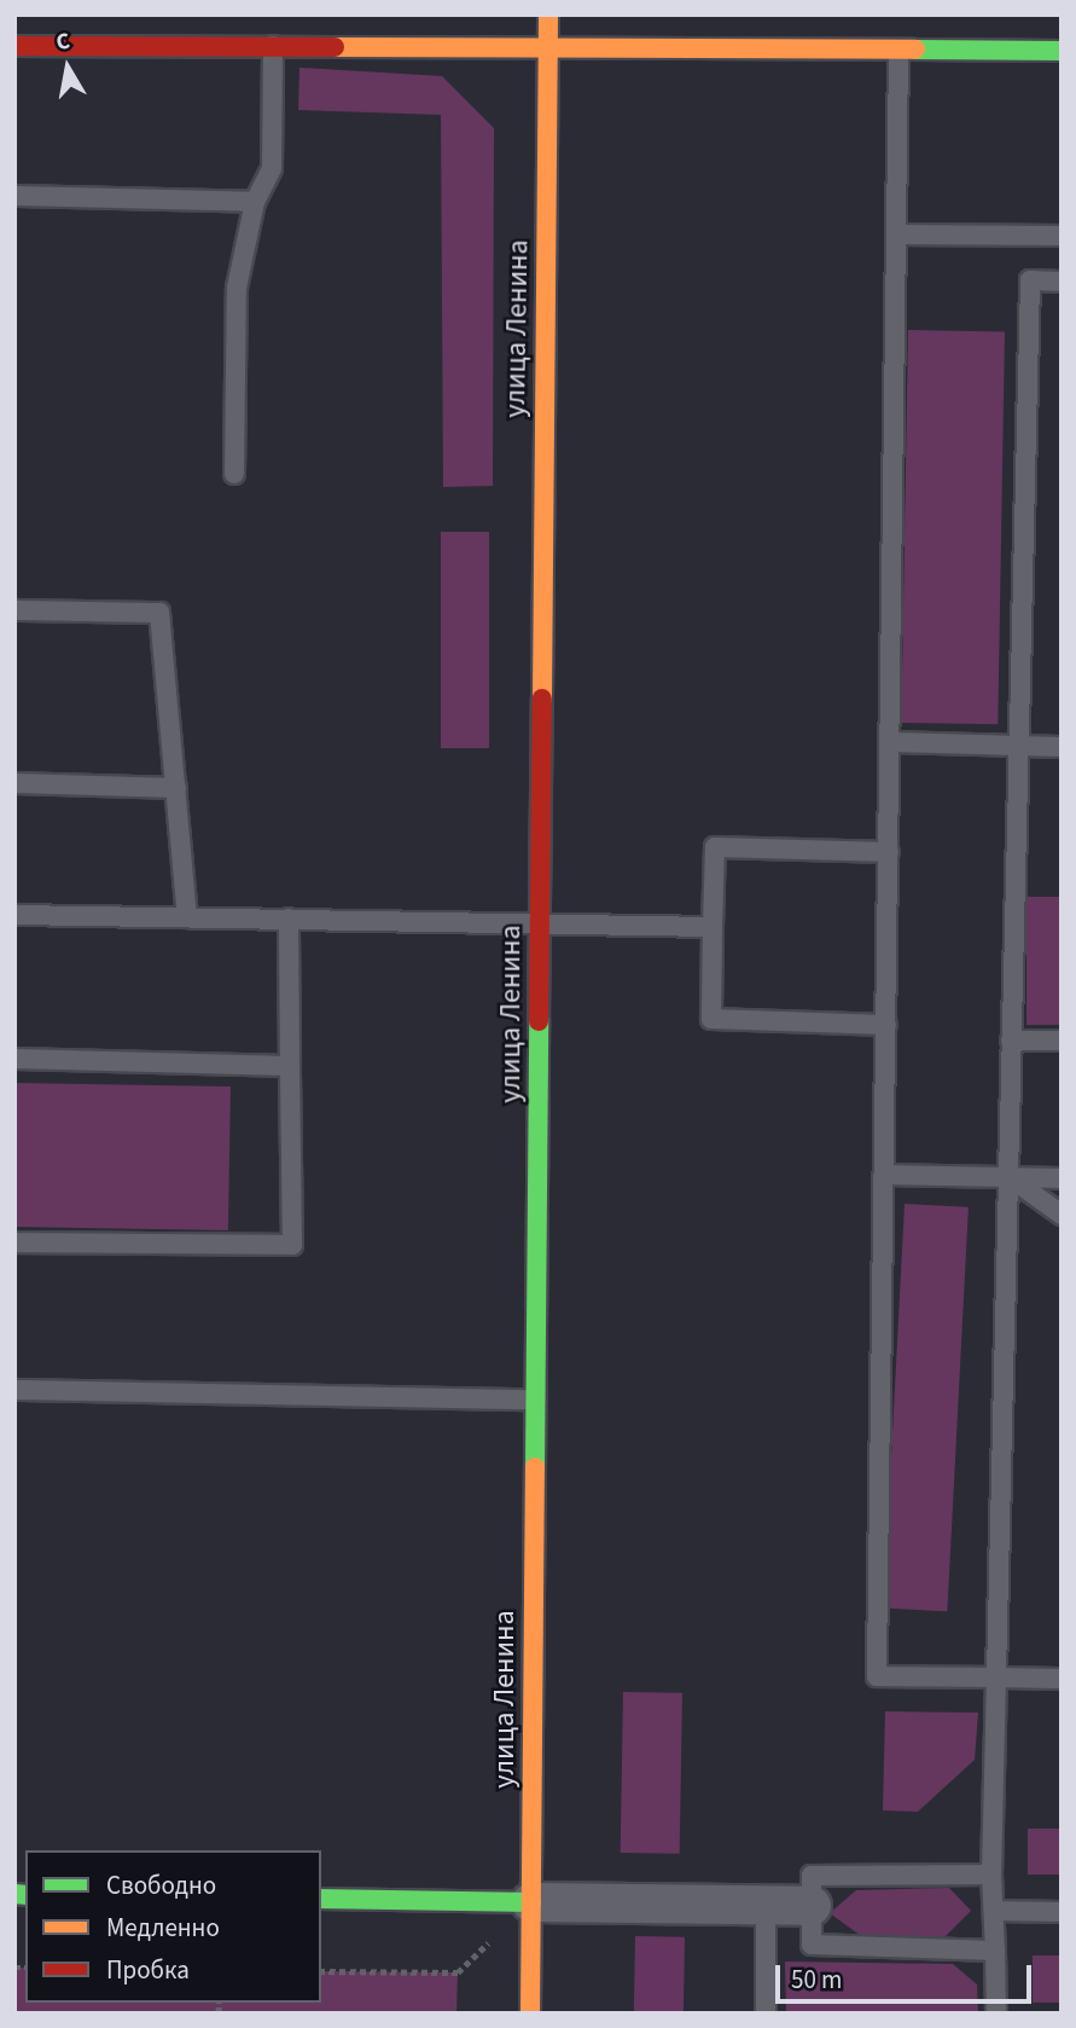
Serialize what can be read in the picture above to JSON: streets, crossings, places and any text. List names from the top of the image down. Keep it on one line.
{"streets":{"main road":["улица Ленина"]},"legend":["Свободно","Медленно","Пробка"],"scale_bar":"50 m","north":"top"}
